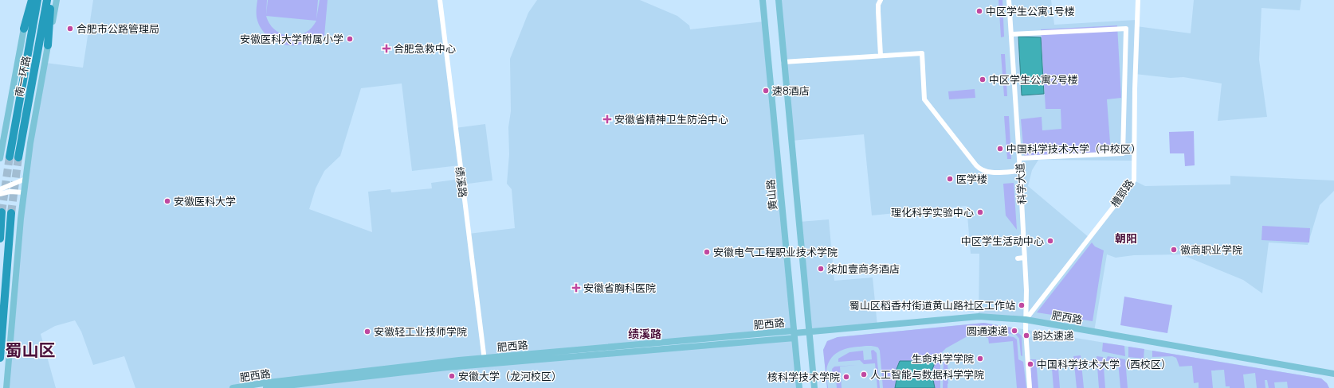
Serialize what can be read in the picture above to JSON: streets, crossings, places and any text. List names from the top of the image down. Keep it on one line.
{"streets":{"highway":["南一环路"],"main road":["黄山路","肥西路"],"street":["绩溪路","科学大道","槽郢路"]},"crossings":[["绩溪路","肥西路"],["科学大道","槽郢路"],["科学大道","肥西路"],["槽郢路","肥西路"],["黄山路","肥西路"]],"districts":["朝阳","绩溪路","蜀山区"],"places":{"other":["中区学生公寓1号楼","合肥市公路管理局","安徽医科大学附属小学","中区学生公寓2号楼","速8酒店","中国科学技术大学（中校区）","医学楼","安徽医科大学","理化科学实验中心","中区学生活动中心","徽商职业学院","安徽电气工程职业技术学院","柒加壹商务酒店","蜀山区稻香村街道黄山路社区工作站","圆通速递","安徽轻工业技师学院","韵达速递","生命科学学院","中国科学技术大学（西校区）","人工智能与数据科学学院","安徽大学（龙河校区）","核科学技术学院"],"health":["合肥急救中心","安徽省精神卫生防治中心","安徽省胸科医院"]}}
